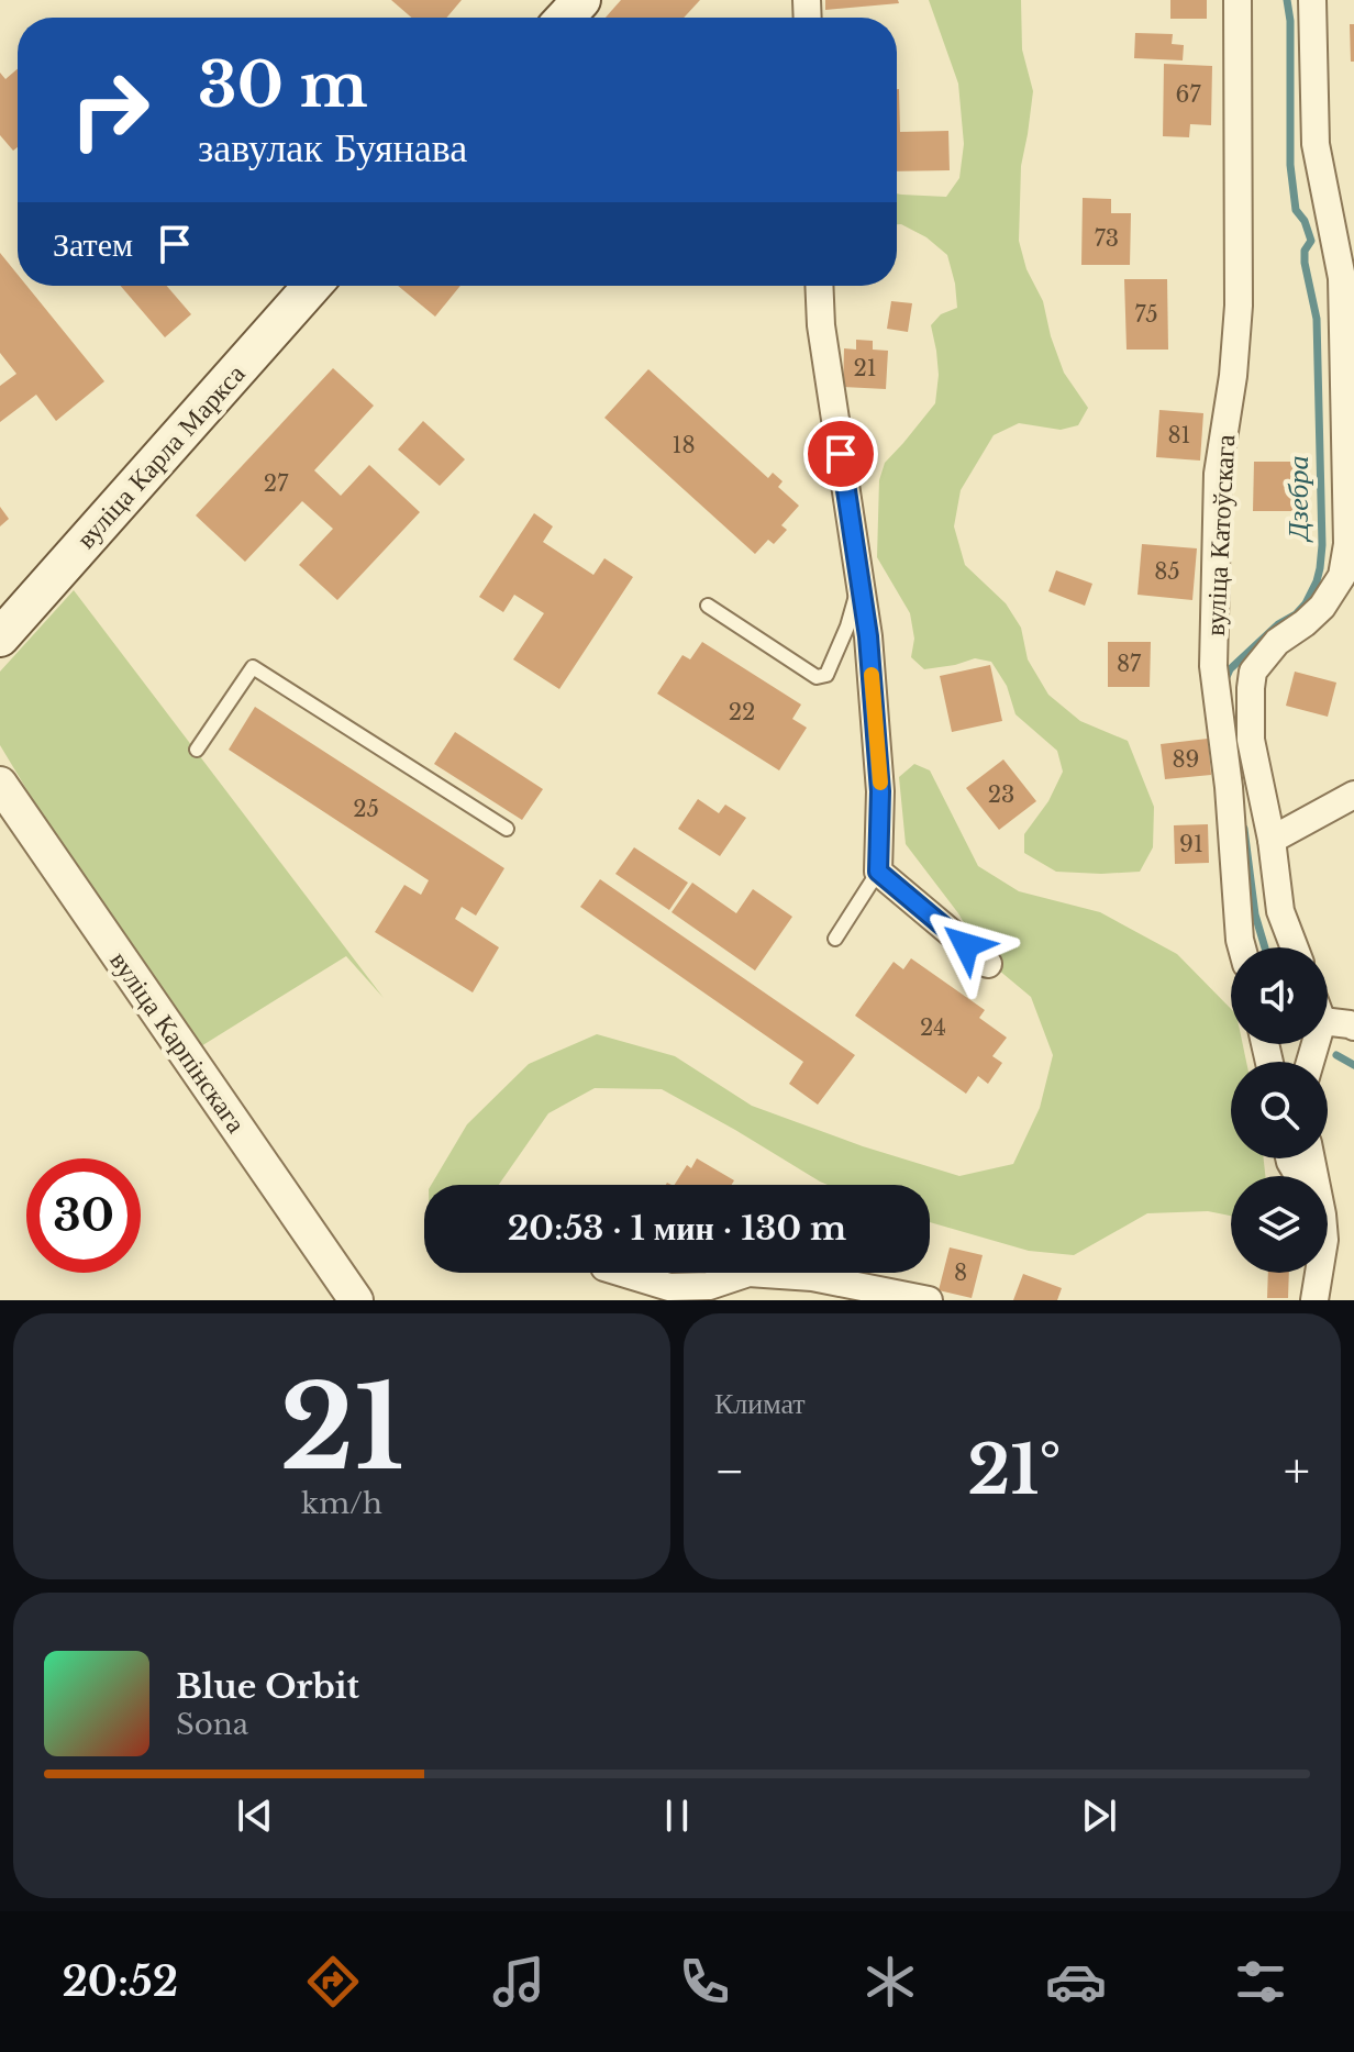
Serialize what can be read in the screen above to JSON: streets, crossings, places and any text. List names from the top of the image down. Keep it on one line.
{"streets":{"main road":["вуліца Карла Маркса"],"street":["вуліца Катоўскага","вуліца Карпінскага"]},"water":["Дзебра"],"house_numbers":["67","73","75","21","81","18","27","85","87","22","89","23","25","91","24","8"],"page":{"turn":["30 m","завулак Буянава"],"then":"Затем","limit":"30","trip":"20:53 · 1 мин · 130 m","tile":[["21","km/h"],"Климат"],"heat":["−","21°","+"],"song":["Blue Orbit","Sona"],"tabs":"20:52"}}
